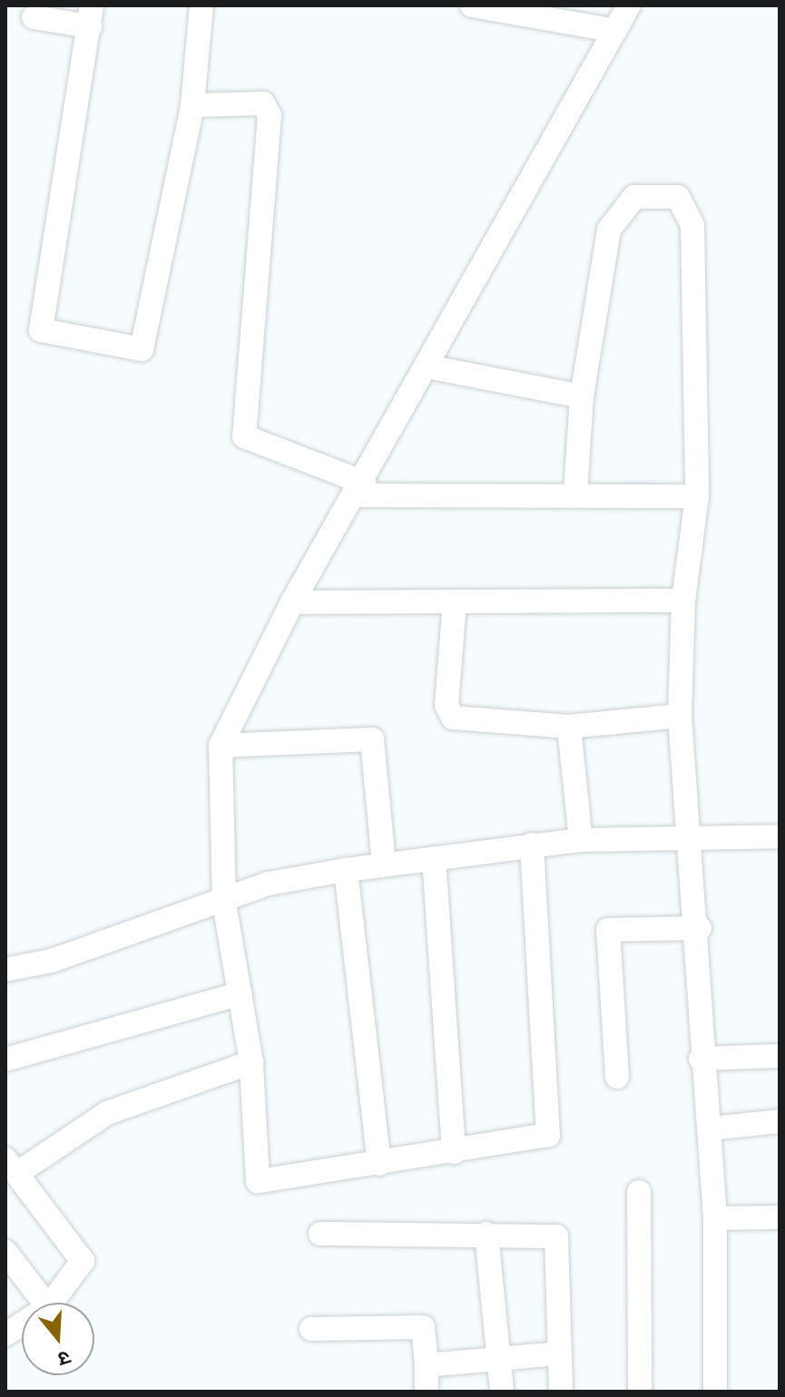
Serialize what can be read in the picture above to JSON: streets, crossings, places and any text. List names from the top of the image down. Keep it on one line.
{"north":"bottom"}
